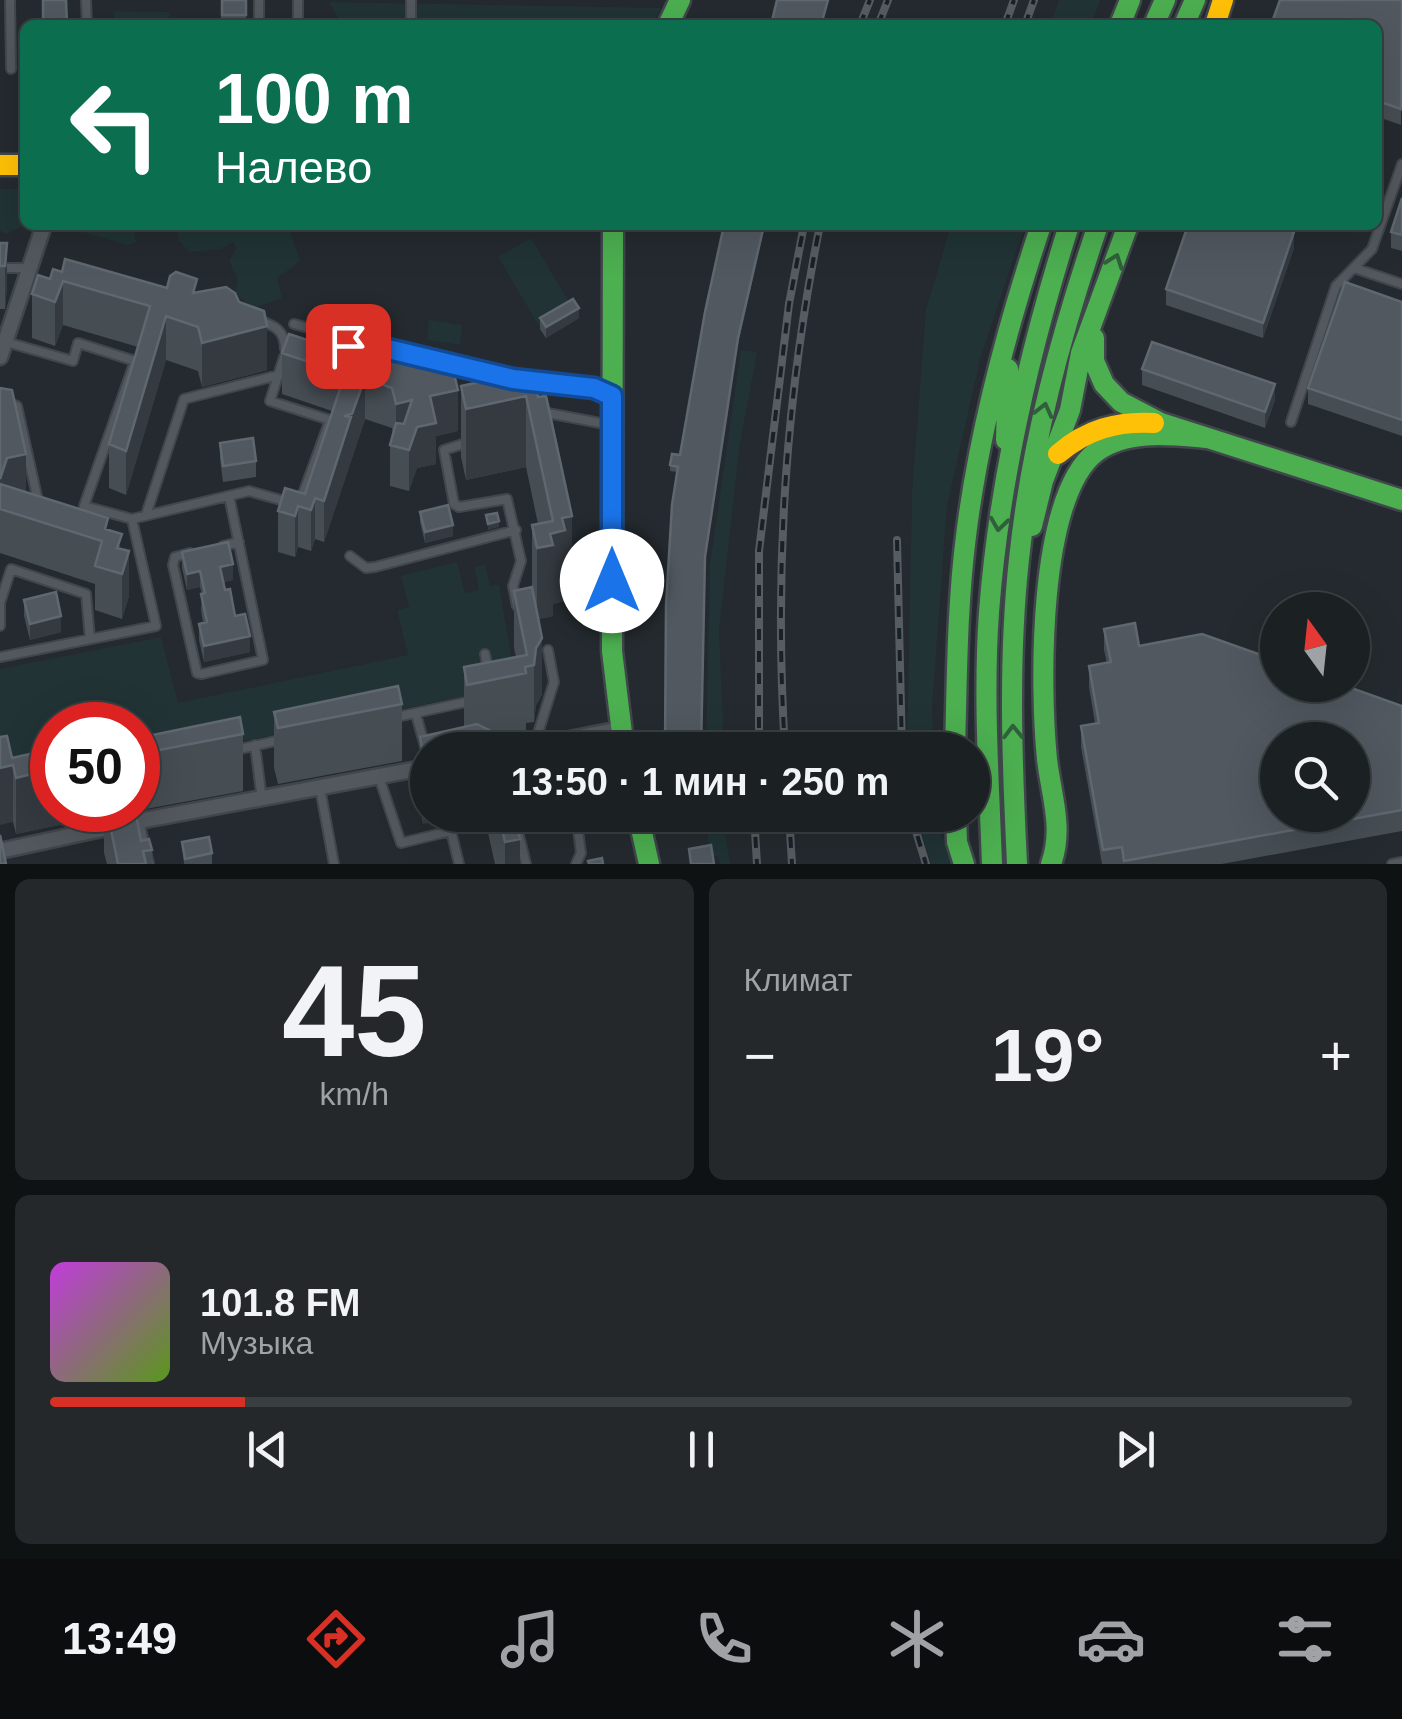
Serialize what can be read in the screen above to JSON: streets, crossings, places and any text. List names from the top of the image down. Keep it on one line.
{"north":"top","page":{"turn":["100 m","Налево"],"limit":"50","trip":"13:50 · 1 мин · 250 m","tile":[["45","km/h"],"Климат"],"heat":["−","19°","+"],"song":["101.8 FM","Музыка"],"tabs":"13:49"}}
